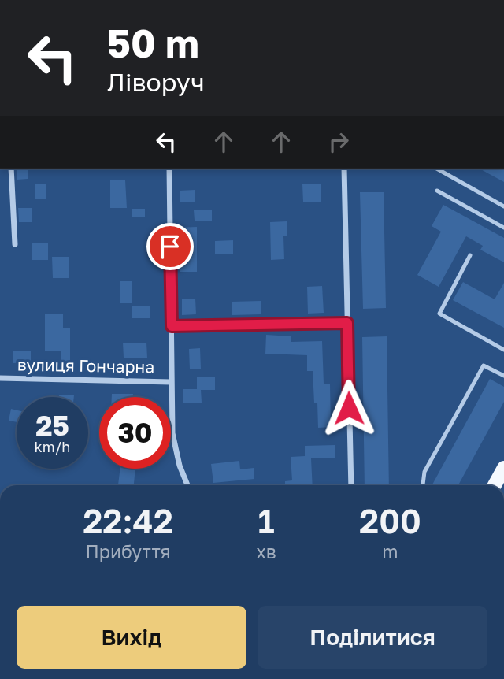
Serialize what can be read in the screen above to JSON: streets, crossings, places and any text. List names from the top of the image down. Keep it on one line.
{"streets":{"street":["вулиця Гончарна"]},"page":{"turn":["50 m","Ліворуч"],"speed":"25 km/h","limit":"30","eta":["22:42","Прибуття","1","хв","200","m"],"buttons":["Вихід","Поділитися"]}}
